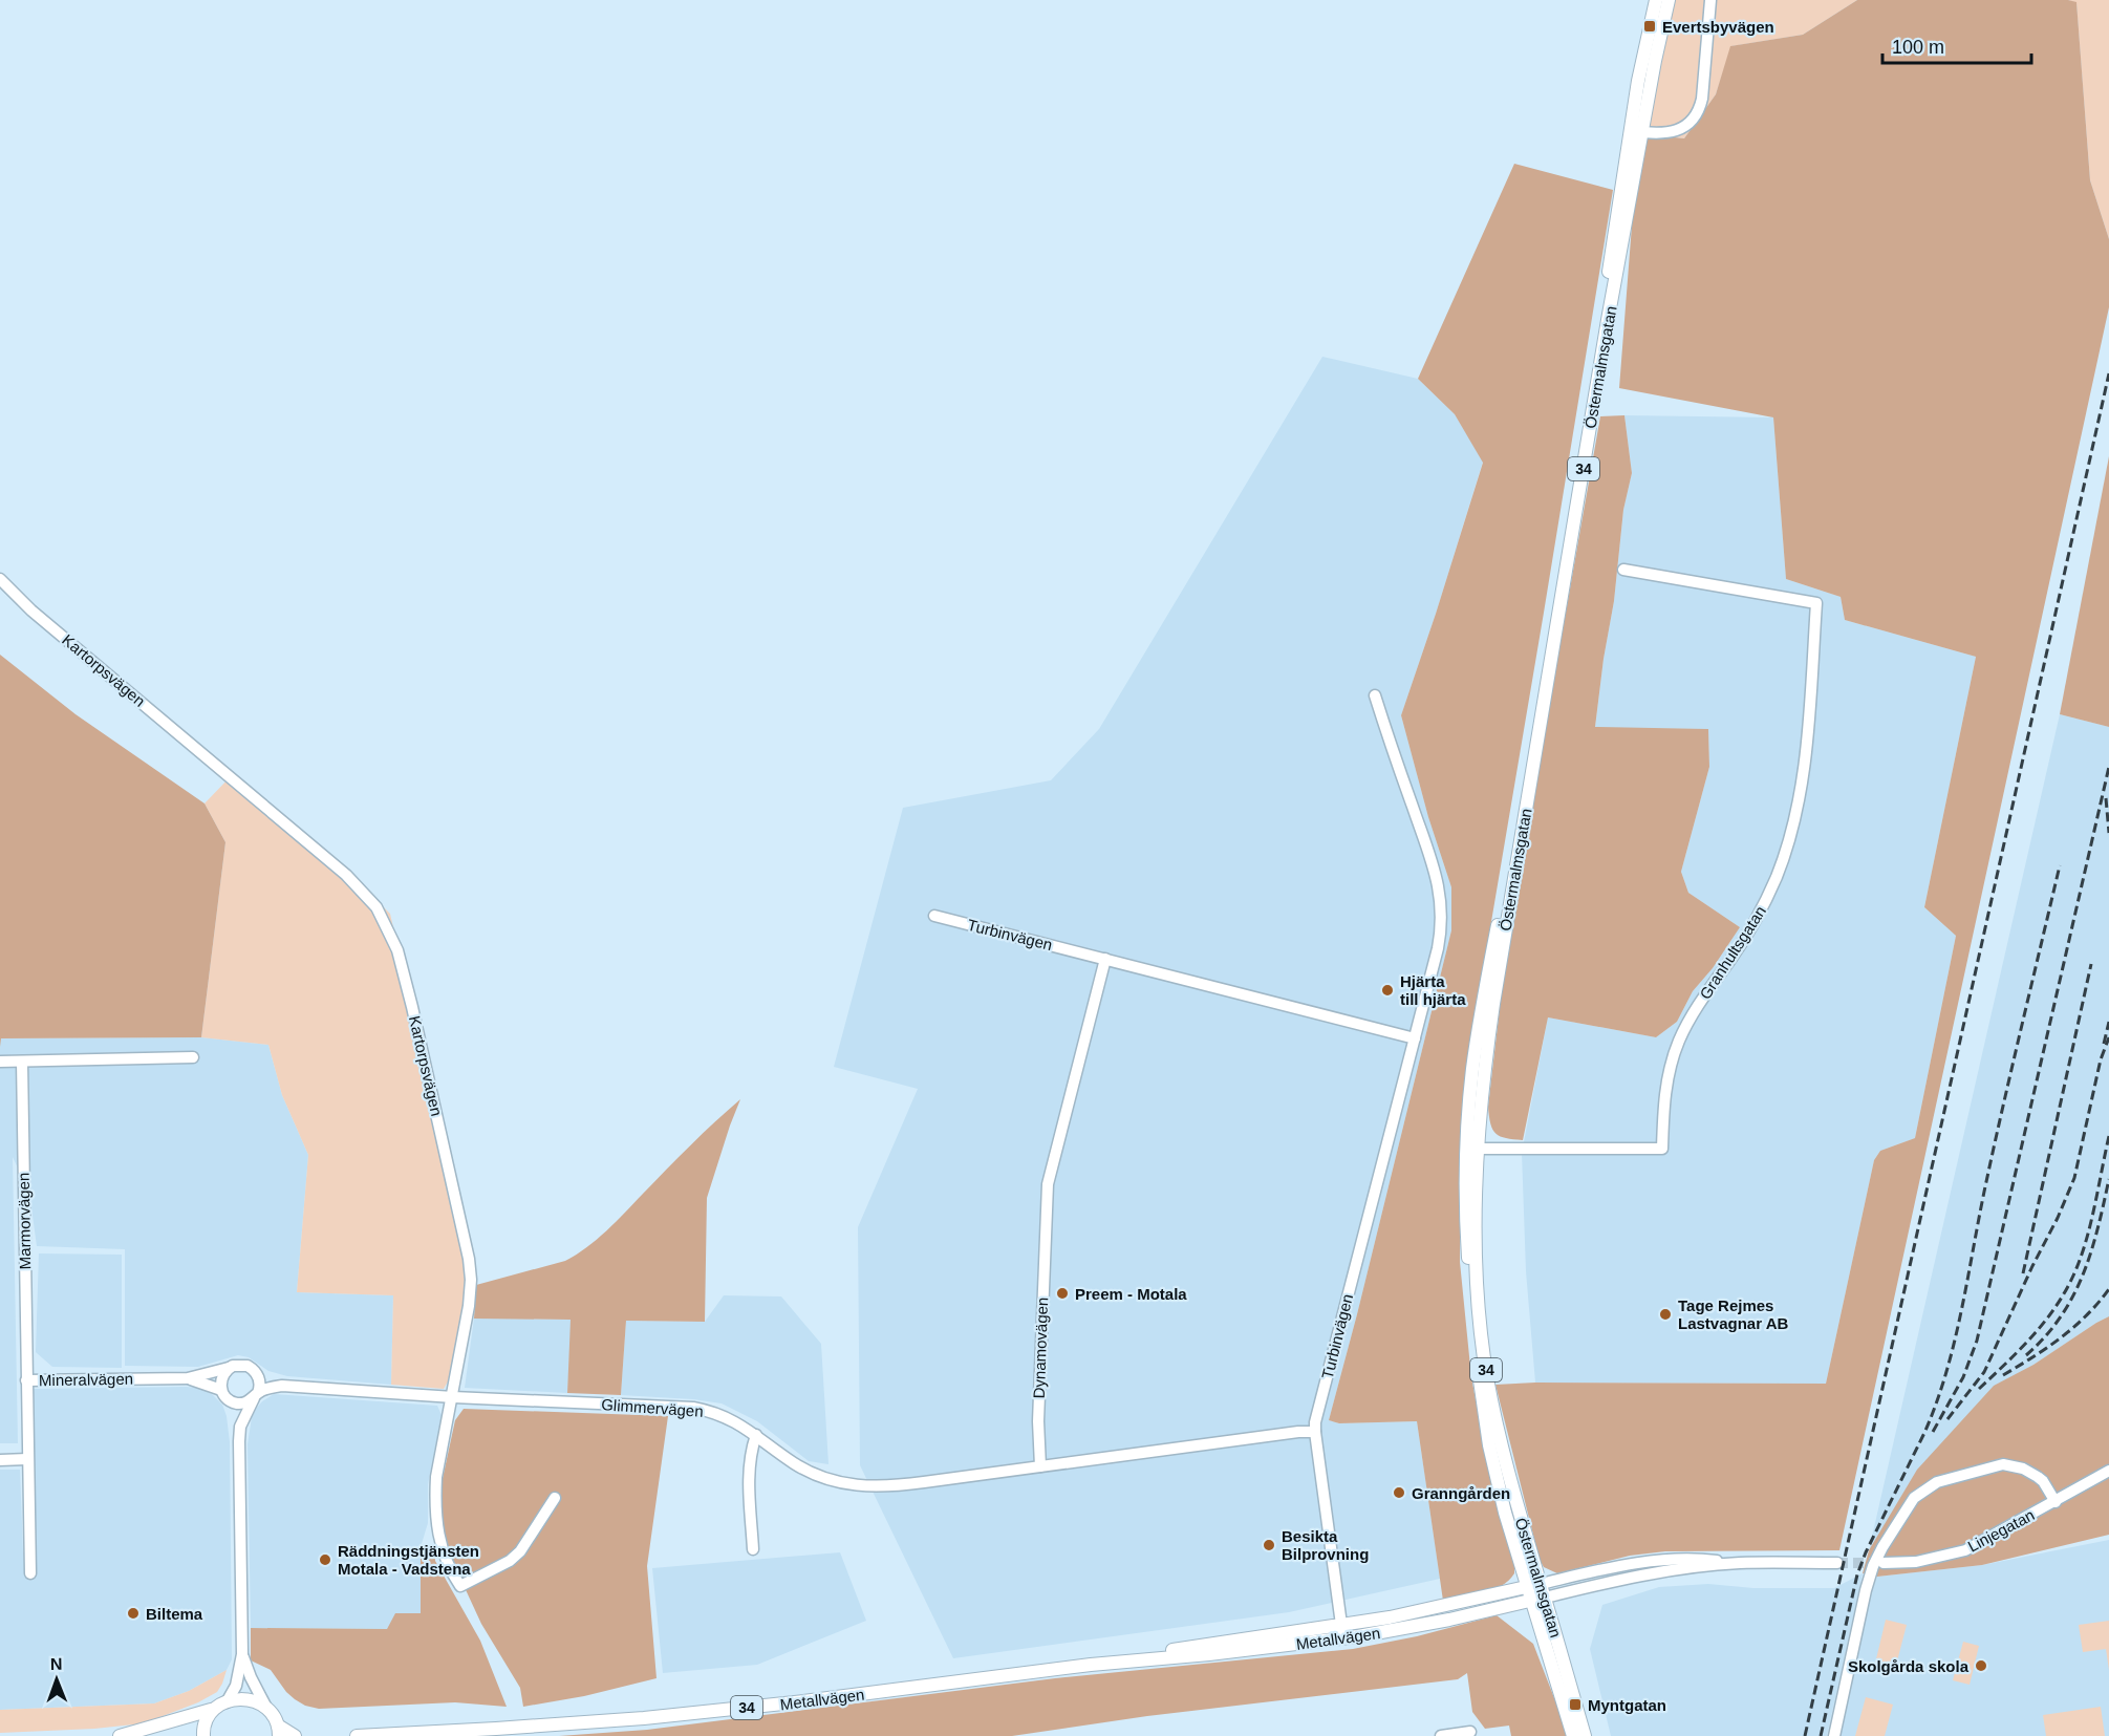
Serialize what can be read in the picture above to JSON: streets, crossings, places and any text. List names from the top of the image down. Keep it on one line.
{"streets":{"main road":["Östermalmsgatan","34","Metallvägen"],"street":["Kartorpsvägen","Turbinvägen","Granhultsgatan","Marmorvägen","Dynamovägen","Mineralvägen","Glimmervägen","Linjegatan"]},"crossings":[["Östermalmsgatan","Granhultsgatan"],["Östermalmsgatan","Metallvägen"],["Kartorpsvägen","Glimmervägen"],["Turbinvägen","Dynamovägen"],["Turbinvägen","Metallvägen"],["Marmorvägen","Mineralvägen"],["Dynamovägen","Glimmervägen"],["Mineralvägen","Glimmervägen"]],"places":{"transit":["Evertsbyvägen","Myntgatan"],"other":["Hjärta till hjärta","Preem - Motala","Tage Rejmes Lastvagnar AB","Granngården","Besikta Bilprovning","Räddningstjänsten Motala - Vadstena","Biltema","Skolgårda skola"]},"scale_bar":"100 m","north":"top"}
